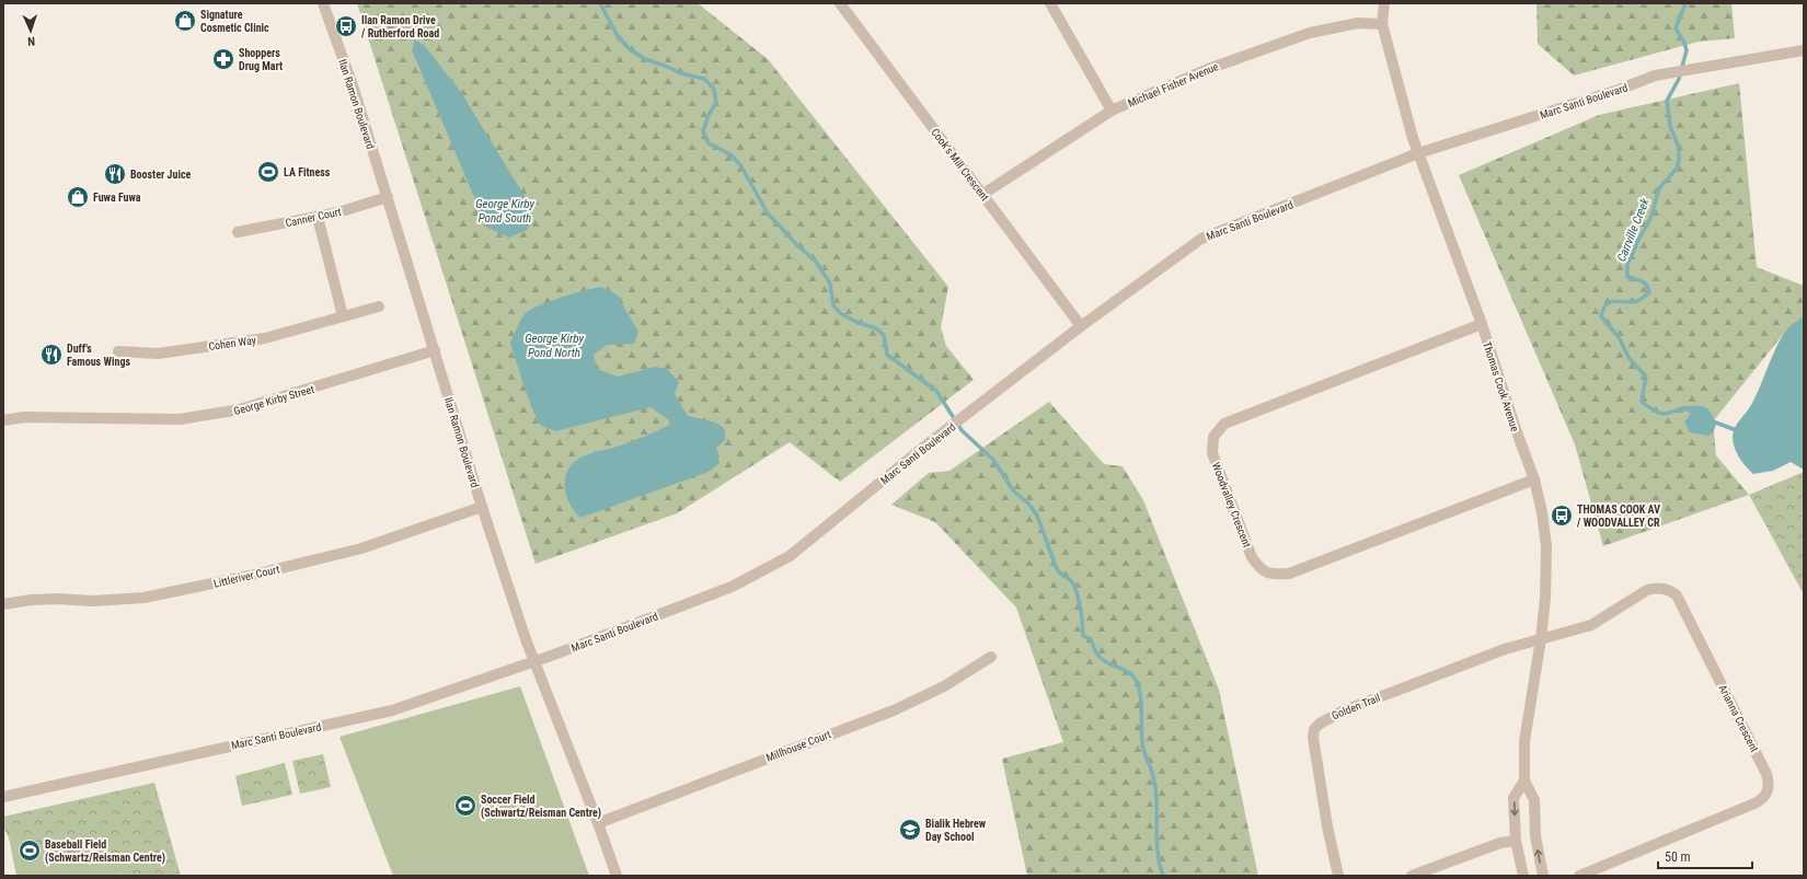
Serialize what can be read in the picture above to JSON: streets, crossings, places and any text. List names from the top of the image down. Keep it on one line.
{"streets":{"street":["Michael Fisher Avenue","Marc Santi Boulevard","Ilan Ramon Boulevard","Cook's Mill Crescent","Canner Court","Cohen Way","Thomas Cook Avenue","George Kirby Street","Woodvalley Crescent","Littleriver Court","Golden Trail","Arianna Crescent","Millhouse Court"]},"crossings":[["Michael Fisher Avenue","Cook's Mill Crescent"],["Michael Fisher Avenue","Thomas Cook Avenue"],["Marc Santi Boulevard","Ilan Ramon Boulevard"],["Marc Santi Boulevard","Cook's Mill Crescent"],["Marc Santi Boulevard","Thomas Cook Avenue"],["Ilan Ramon Boulevard","Canner Court"],["Ilan Ramon Boulevard","George Kirby Street"],["Ilan Ramon Boulevard","Littleriver Court"],["Ilan Ramon Boulevard","Millhouse Court"],["Thomas Cook Avenue","Woodvalley Crescent"],["Thomas Cook Avenue","Golden Trail"],["Thomas Cook Avenue","Arianna Crescent"],["Golden Trail","Arianna Crescent"]],"water":["George Kirby Pond South","Carrville Creek","George Kirby Pond North"],"places":{"shop":["Signature Cosmetic Clinic","Fuwa Fuwa"],"bus stop":["Ilan Ramon Drive / Rutherford Road","THOMAS COOK AV / WOODVALLEY CR"],"pharmacy":["Shoppers Drug Mart"],"sports":["LA Fitness","Soccer Field (Schwartz/Reisman Centre)","Baseball Field (Schwartz/Reisman Centre)"],"restaurant":["Booster Juice","Duff's Famous Wings"],"school or university":["Bialik Hebrew Day School"]},"scale_bar":"50 m","north":"bottom"}
